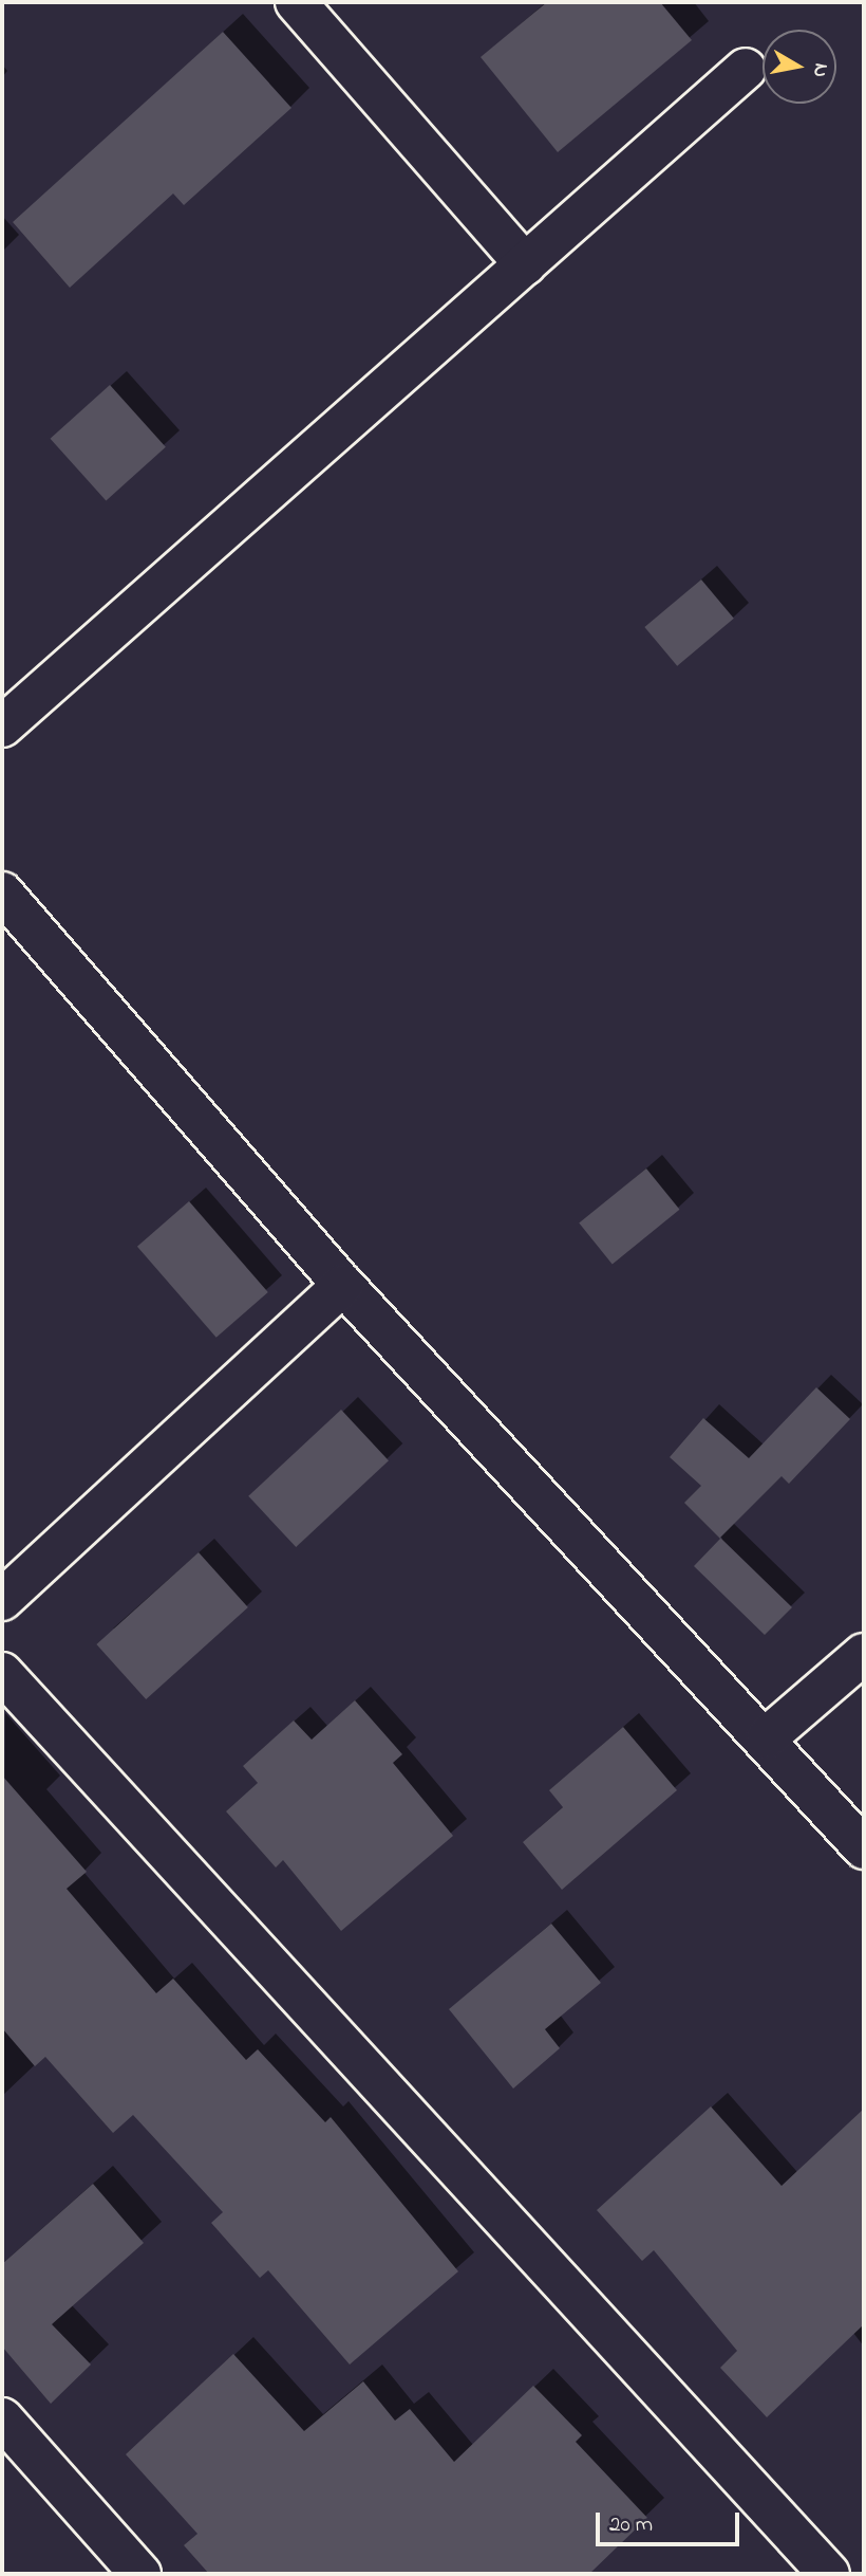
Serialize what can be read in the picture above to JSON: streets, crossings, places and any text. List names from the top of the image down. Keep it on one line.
{"scale_bar":"20 m","north":"right"}
